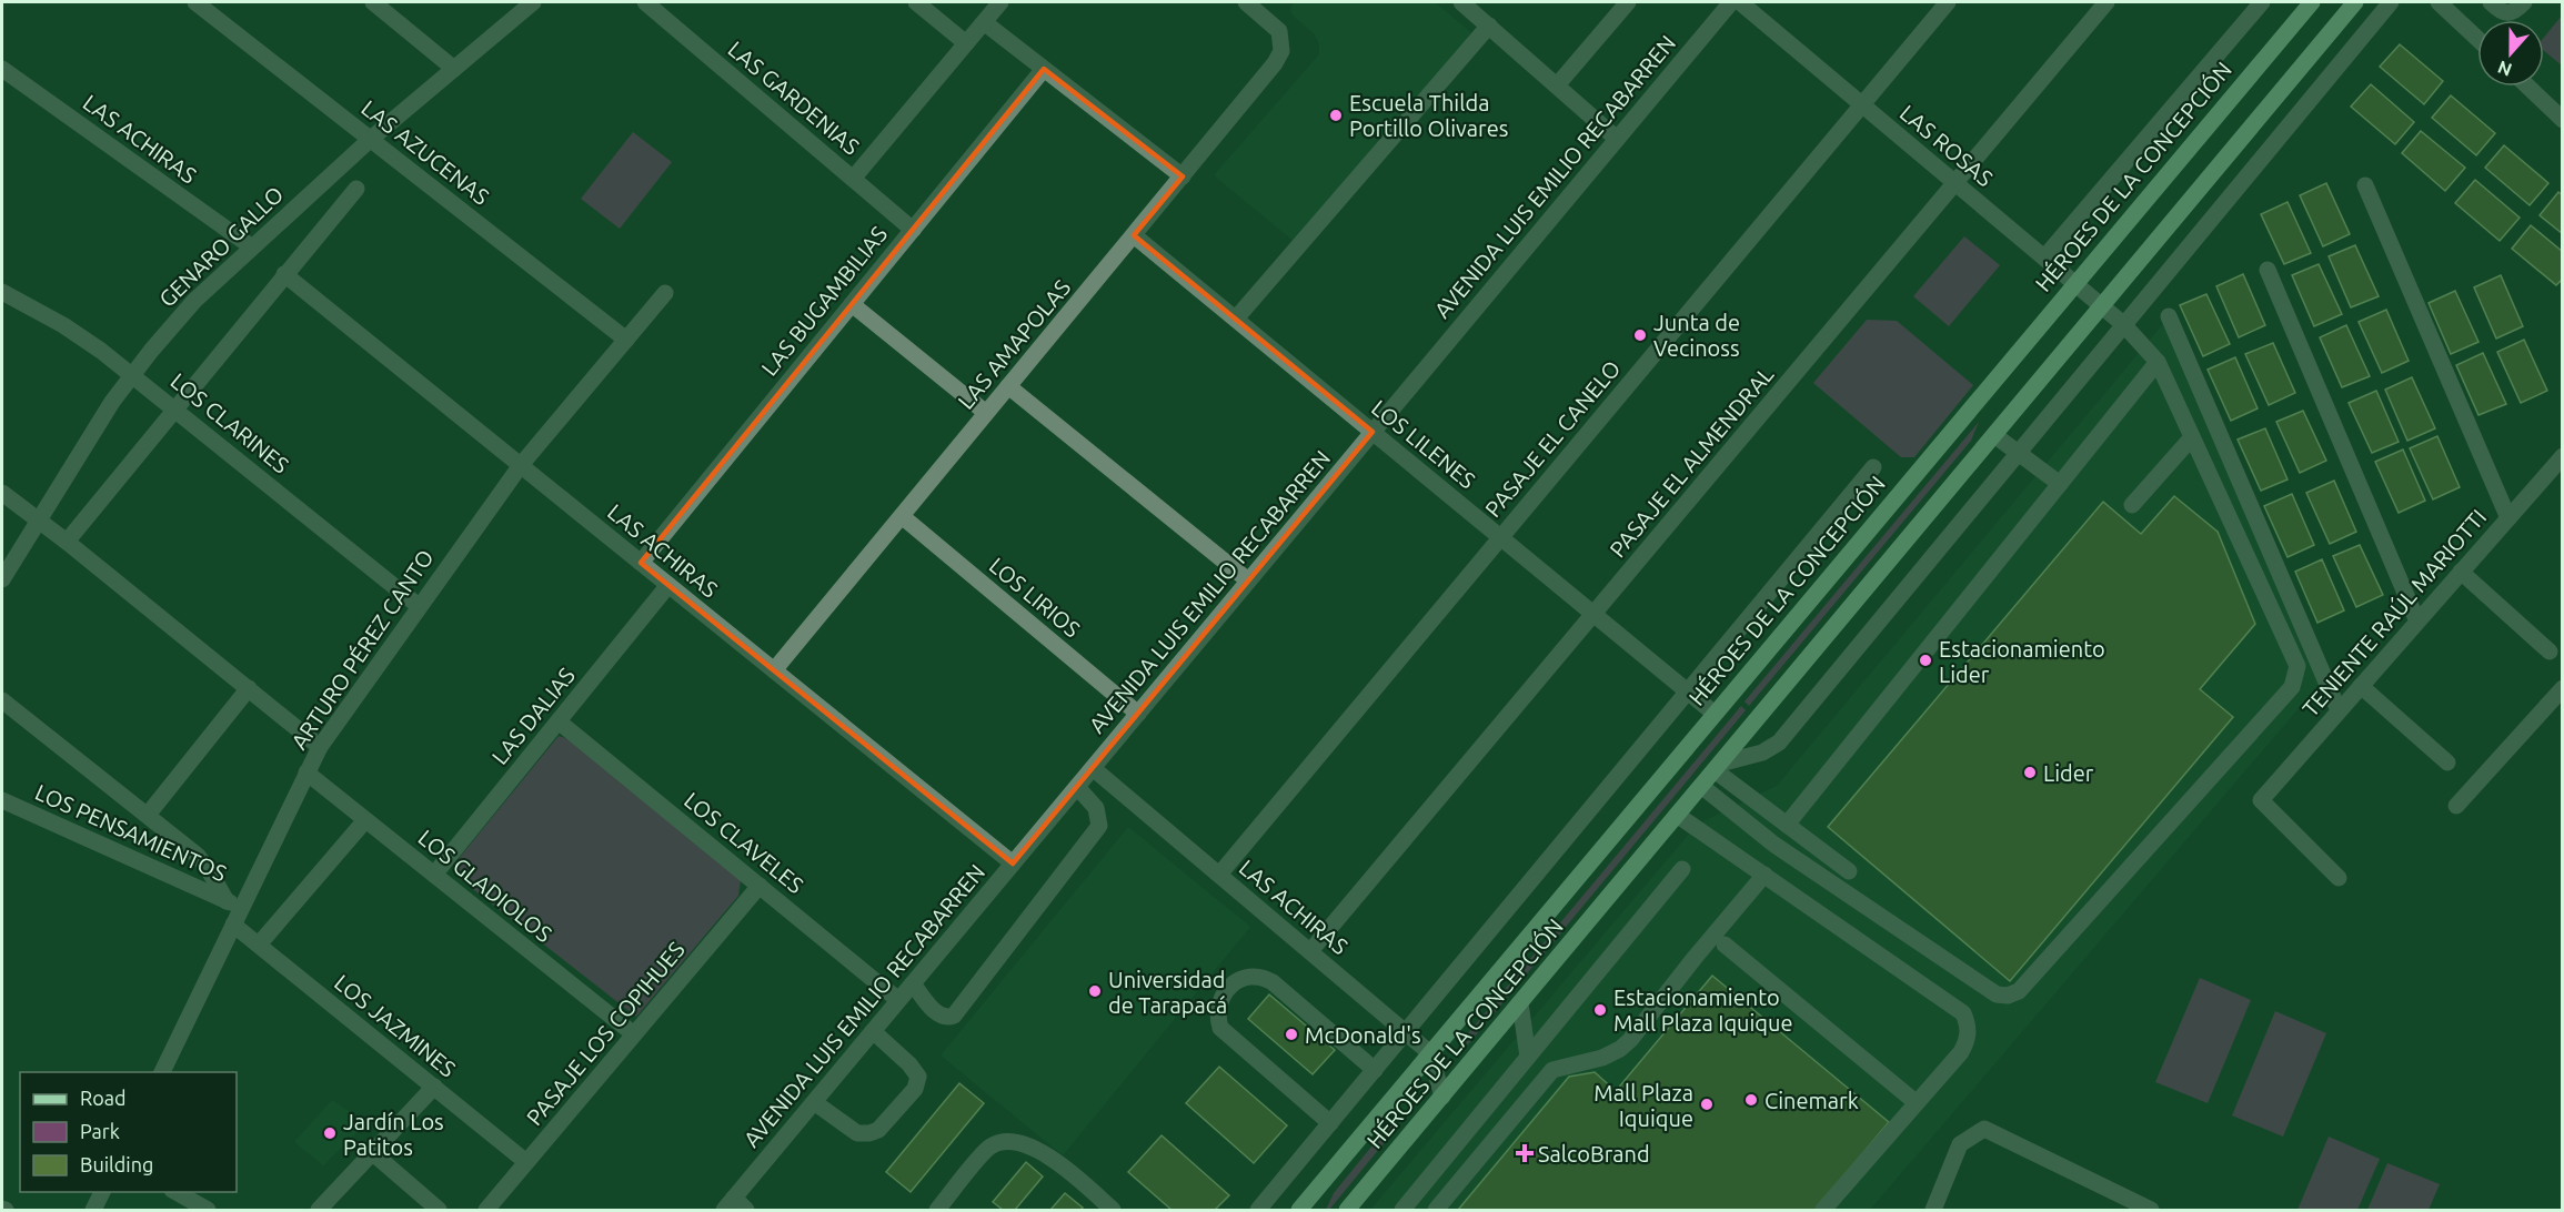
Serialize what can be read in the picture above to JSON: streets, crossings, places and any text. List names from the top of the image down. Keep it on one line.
{"streets":{"main road":["HÉROES DE LA CONCEPCIÓN"],"street":["LAS GARDENIAS","LAS ACHIRAS","LAS ROSAS","LAS AZUCENAS","AVENIDA LUIS EMILIO RECABARREN","GENARO GALLO","LAS BUGAMBILIAS","LAS AMAPOLAS","LOS CLARINES","PASAJE EL CANELO","LOS LILENES","PASAJE EL ALMENDRAL","LOS LIRIOS","TENIENTE RAÚL MARIOTTI","ARTURO PÉREZ CANTO","LAS DALIAS","LOS PENSAMIENTOS","LOS CLAVELES","LOS GLADIOLOS","LOS JAZMINES","PASAJE LOS COPIHUES"]},"crossings":[["LAS GARDENIAS","LAS BUGAMBILIAS"],["LAS ACHIRAS","AVENIDA LUIS EMILIO RECABARREN"],["LAS ACHIRAS","HÉROES DE LA CONCEPCIÓN"],["LAS ACHIRAS","GENARO GALLO"],["LAS ACHIRAS","LAS BUGAMBILIAS"],["LAS ACHIRAS","LAS AMAPOLAS"],["LAS ACHIRAS","PASAJE EL CANELO"],["LAS ACHIRAS","PASAJE EL ALMENDRAL"],["LAS ACHIRAS","ARTURO PÉREZ CANTO"],["LAS ACHIRAS","LAS DALIAS"],["LAS ROSAS","HÉROES DE LA CONCEPCIÓN"],["LAS ROSAS","PASAJE EL CANELO"],["LAS ROSAS","PASAJE EL ALMENDRAL"],["LAS AZUCENAS","GENARO GALLO"],["LAS AZUCENAS","ARTURO PÉREZ CANTO"],["AVENIDA LUIS EMILIO RECABARREN","LOS LILENES"],["AVENIDA LUIS EMILIO RECABARREN","LOS LIRIOS"],["AVENIDA LUIS EMILIO RECABARREN","LOS CLAVELES"],["HÉROES DE LA CONCEPCIÓN","LOS LILENES"],["GENARO GALLO","LOS CLARINES"],["LAS AMAPOLAS","LOS LILENES"],["LAS AMAPOLAS","LOS LIRIOS"],["LOS CLARINES","ARTURO PÉREZ CANTO"],["PASAJE EL CANELO","LOS LILENES"],["LOS LILENES","PASAJE EL ALMENDRAL"],["ARTURO PÉREZ CANTO","LOS PENSAMIENTOS"],["ARTURO PÉREZ CANTO","LOS GLADIOLOS"],["ARTURO PÉREZ CANTO","LOS JAZMINES"],["LAS DALIAS","LOS CLAVELES"],["LAS DALIAS","LOS GLADIOLOS"],["LOS CLAVELES","PASAJE LOS COPIHUES"],["LOS GLADIOLOS","PASAJE LOS COPIHUES"],["LOS JAZMINES","PASAJE LOS COPIHUES"]],"places":{"other":["Escuela Thilda Portillo Olivares","Junta de Vecinoss","Estacionamiento Lider","Lider","Universidad de Tarapacá","Estacionamiento Mall Plaza Iquique","McDonald's","Cinemark","Mall Plaza Iquique","Jardín Los Patitos"],"health":["SalcoBrand"]},"legend":["Road","Park","Building"],"north":"bottom"}
